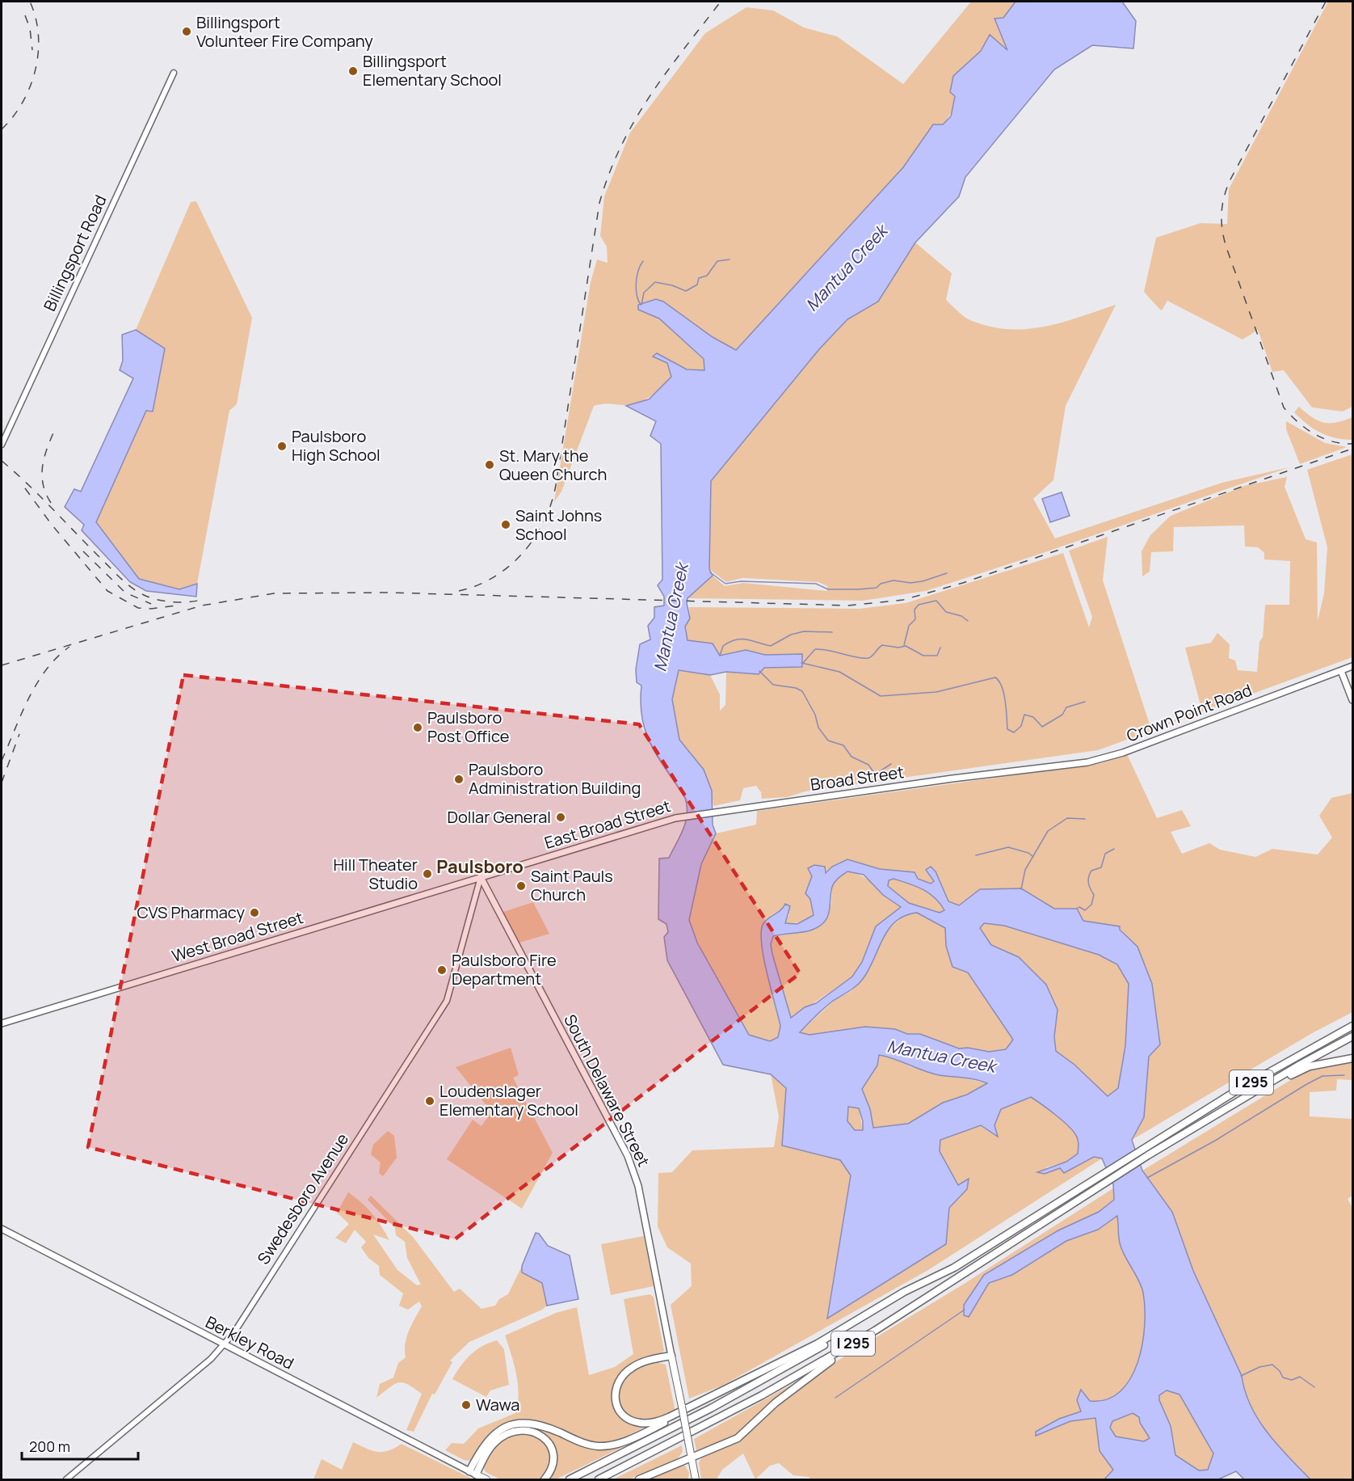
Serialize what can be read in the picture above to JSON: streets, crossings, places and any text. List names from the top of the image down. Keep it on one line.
{"streets":{"highway":["I 295"],"main road":["Crown Point Road","Broad Street","East Broad Street","West Broad Street","South Delaware Street","Berkley Road"],"street":["Billingsport Road","Swedesboro Avenue"]},"crossings":[["Crown Point Road","Broad Street"],["Broad Street","East Broad Street"],["East Broad Street","West Broad Street"],["East Broad Street","South Delaware Street"],["East Broad Street","Swedesboro Avenue"],["West Broad Street","South Delaware Street"],["West Broad Street","Swedesboro Avenue"],["South Delaware Street","Swedesboro Avenue"],["Swedesboro Avenue","Berkley Road"]],"districts":["Paulsboro"],"water":["Mantua Creek"],"places":["Billingsport Volunteer Fire Company","Billingsport Elementary School","Paulsboro High School","St. Mary the Queen Church","Saint Johns School","Paulsboro Post Office","Paulsboro Administration Building","Dollar General","Hill Theater Studio","Saint Pauls Church","CVS Pharmacy","Paulsboro Fire Department","Loudenslager Elementary School","Wawa"],"scale_bar":"200 m"}
